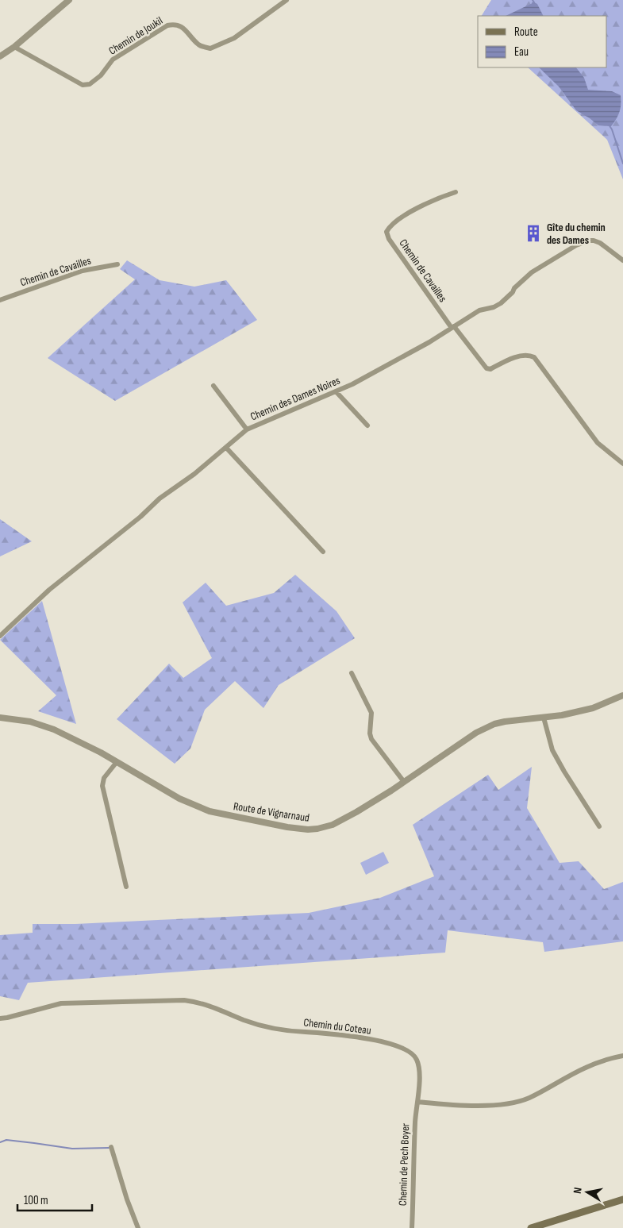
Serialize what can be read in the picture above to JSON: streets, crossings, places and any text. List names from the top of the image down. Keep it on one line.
{"streets":{"street":["Chemin de Joukil","Chemin de Cavailles","Chemin des Dames Noires","Route de Vignarnaud","Chemin du Coteau","Chemin de Pech Boyer"]},"crossings":[["Chemin de Cavailles","Chemin des Dames Noires"],["Chemin du Coteau","Chemin de Pech Boyer"]],"places":{"building":["Gîte du chemin des Dames"]},"legend":["Route","Eau"],"scale_bar":"100 m","north":"left"}
